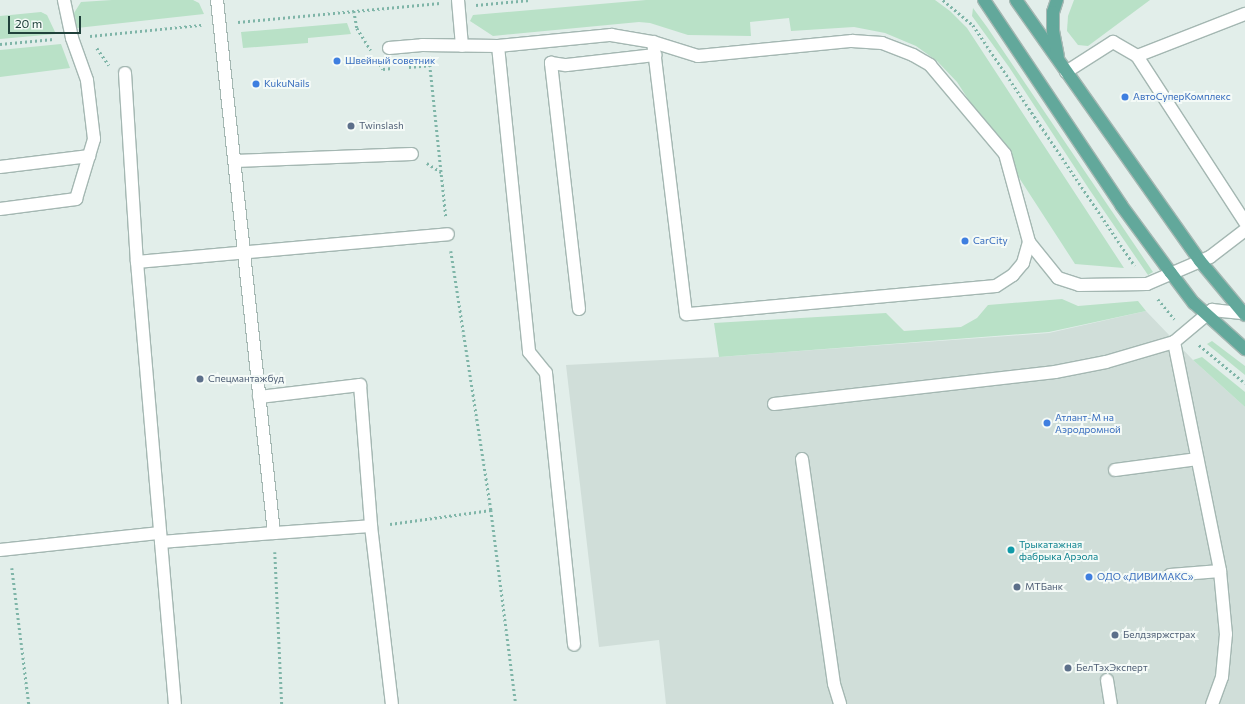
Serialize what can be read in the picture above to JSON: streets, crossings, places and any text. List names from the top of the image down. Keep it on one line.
{"places":["Швейный советник","KukuNails","АвтоСуперКомплекс","Twinslash","CarCity","Спецмантажбуд","Атлант-М на Аэродромной","Трыкатажная фабрыка Арэола","ОДО «ДИВИМАКС»","МТБанк","Белдзяржстрах","БелТэхЭксперт"],"scale_bar":"20 m"}
